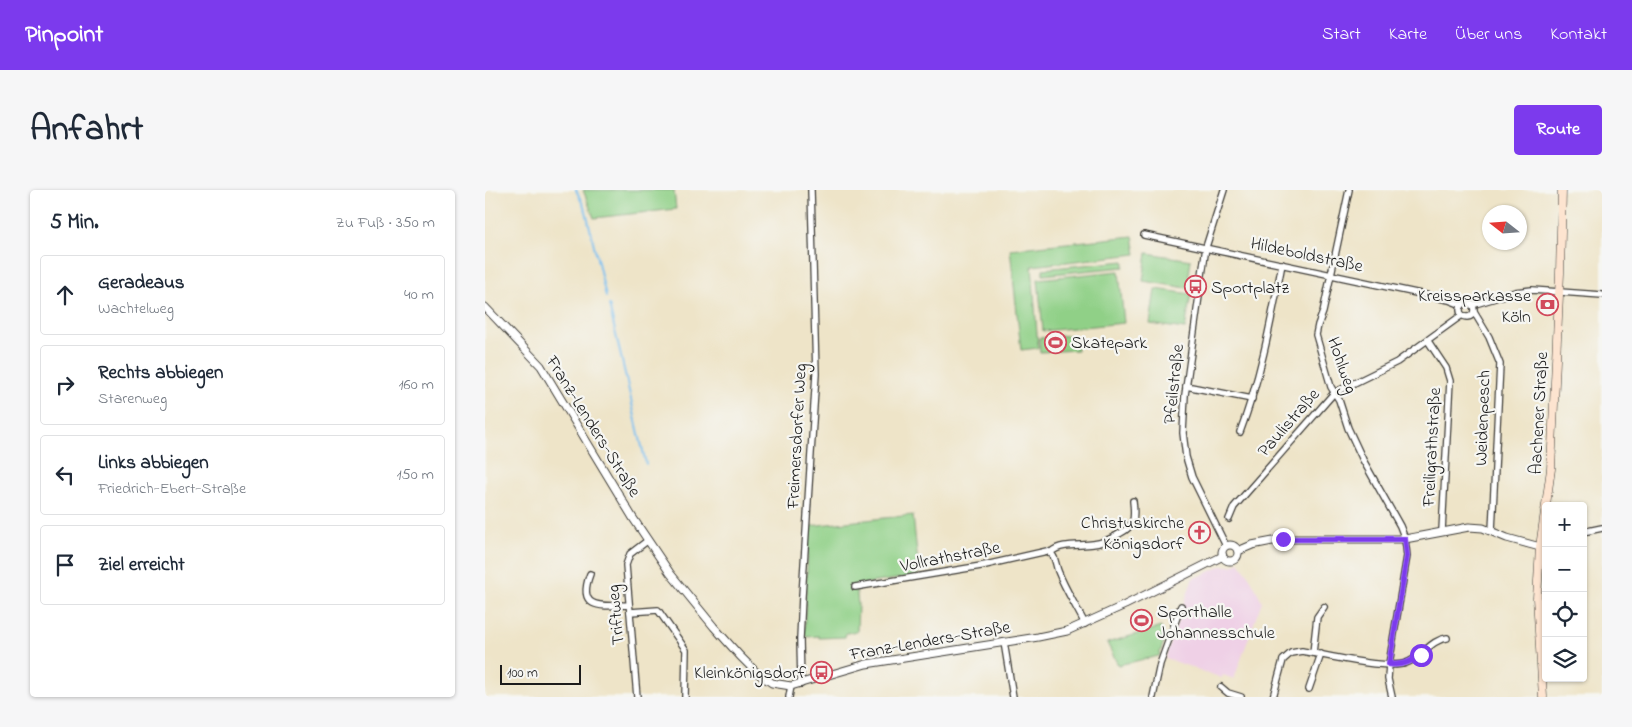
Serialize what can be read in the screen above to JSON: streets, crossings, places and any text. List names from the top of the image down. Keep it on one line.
{"streets":{"main road":["Aachener Straße"],"street":["Hildeboldstraße","Hohlweg","Pfeilstraße","Weidenpesch","Paulistraße","Franz-Lenders-Straße","Freimersdorfer Weg","Freiligrathstraße","Vollrathstraße","Triftweg"]},"crossings":[["Hildeboldstraße","Hohlweg"],["Hildeboldstraße","Pfeilstraße"],["Hildeboldstraße","Weidenpesch"],["Hildeboldstraße","Paulistraße"],["Hohlweg","Paulistraße"],["Pfeilstraße","Franz-Lenders-Straße"],["Weidenpesch","Paulistraße"],["Paulistraße","Freiligrathstraße"],["Franz-Lenders-Straße","Freimersdorfer Weg"],["Franz-Lenders-Straße","Triftweg"]],"places":{"bus stop":["Sportplatz","Kleinkönigsdorf"],"bank":["Kreissparkasse Köln"],"sports":["Skatepark","Sporthalle Johannesschule"],"church":["Christuskirche Königsdorf"]},"scale_bar":"100 m","north":"left","page":{"header":"Pinpoint","nav":["Start","Karte","Über uns","Kontakt"],"title":"Anfahrt","buttons":"Route","heading":["5 Min.","Zu Fuß · 350 m"],"list":[["Geradeaus","Wachtelweg","40 m"],["Rechts abbiegen","Starenweg","160 m"],["Links abbiegen","Friedrich-Ebert-Straße","150 m"],"Ziel erreicht"],"map_buttons":["+","−"],"scale":"100 m"}}
